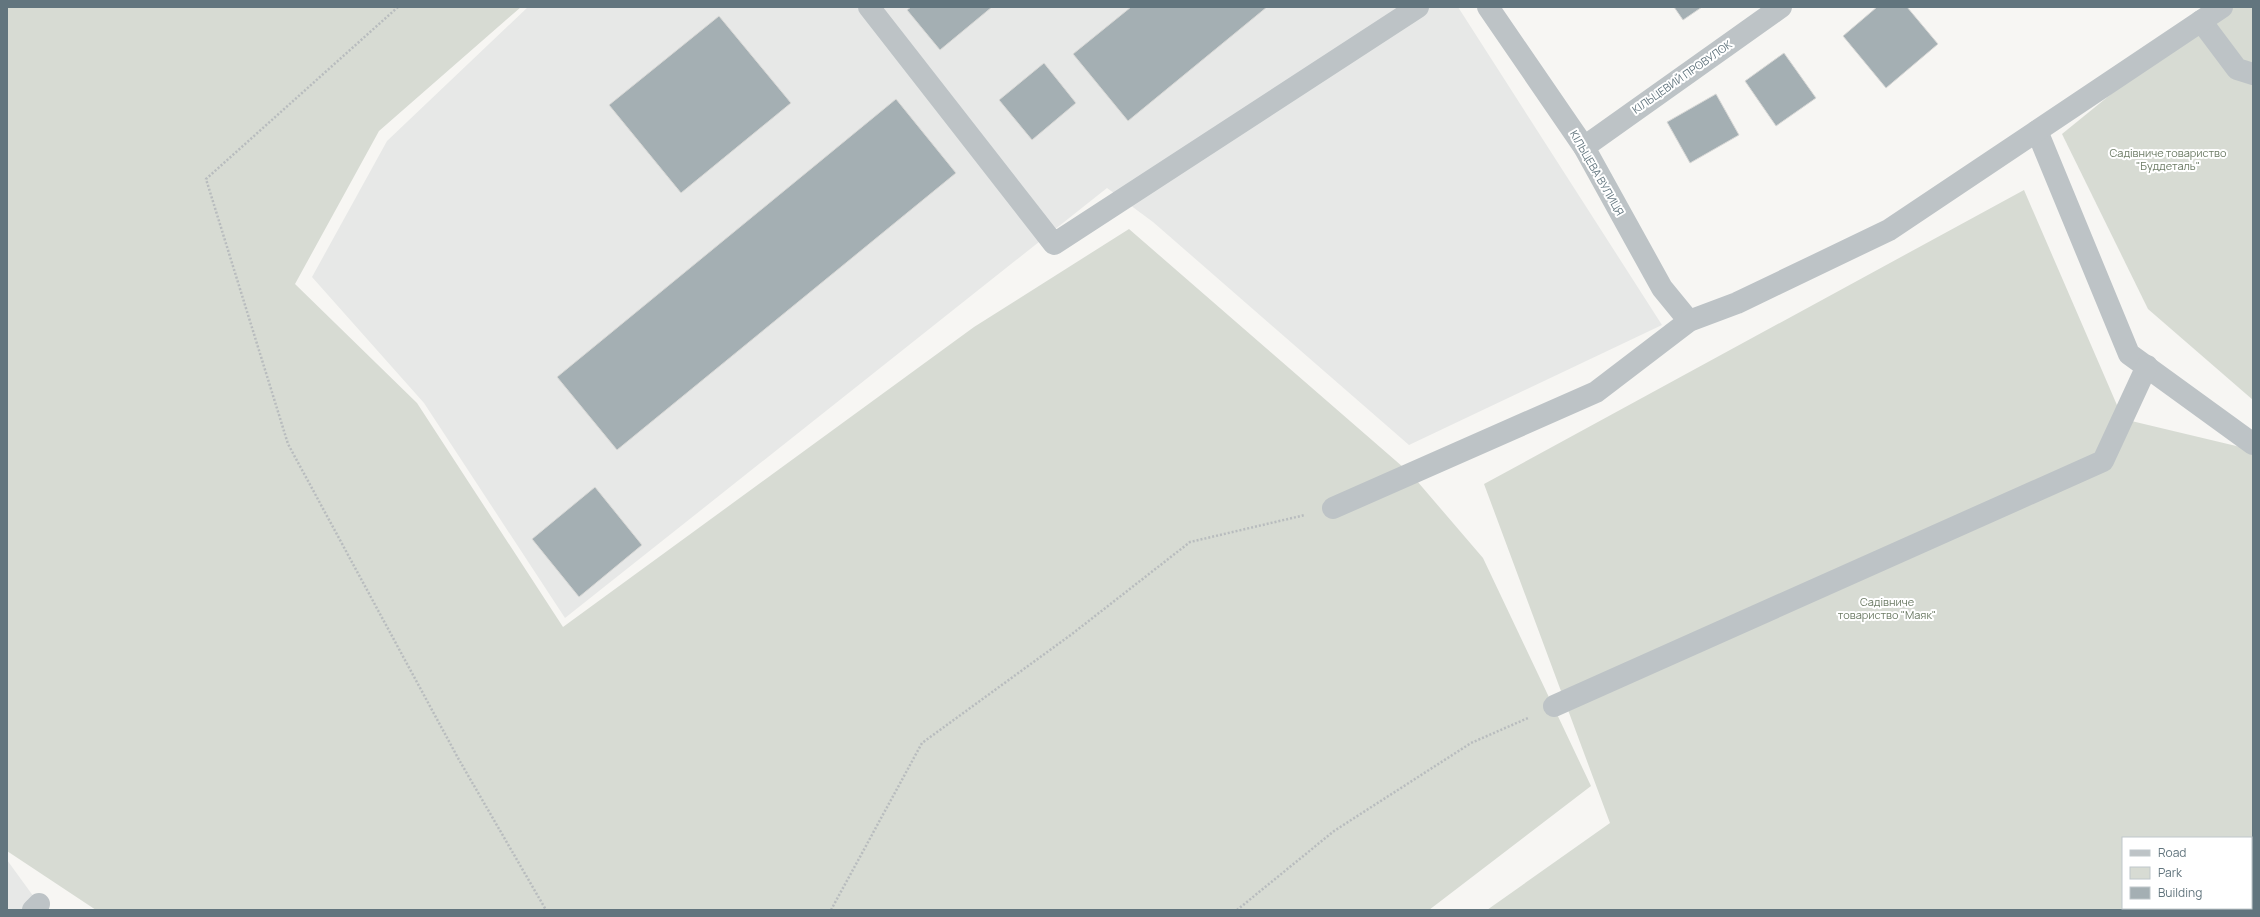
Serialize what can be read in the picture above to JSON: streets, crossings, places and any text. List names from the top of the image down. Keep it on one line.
{"streets":{"street":["КІЛЬЦЕВИЙ ПРОВУЛОК","КІЛЬЦЕВА ВУЛИЦЯ"]},"crossings":[["КІЛЬЦЕВИЙ ПРОВУЛОК","КІЛЬЦЕВА ВУЛИЦЯ"]],"parks":["Садівниче товариство \"Буддеталь\"","Садівниче товариство \"Маяк\""],"legend":["Road","Park","Building"]}
